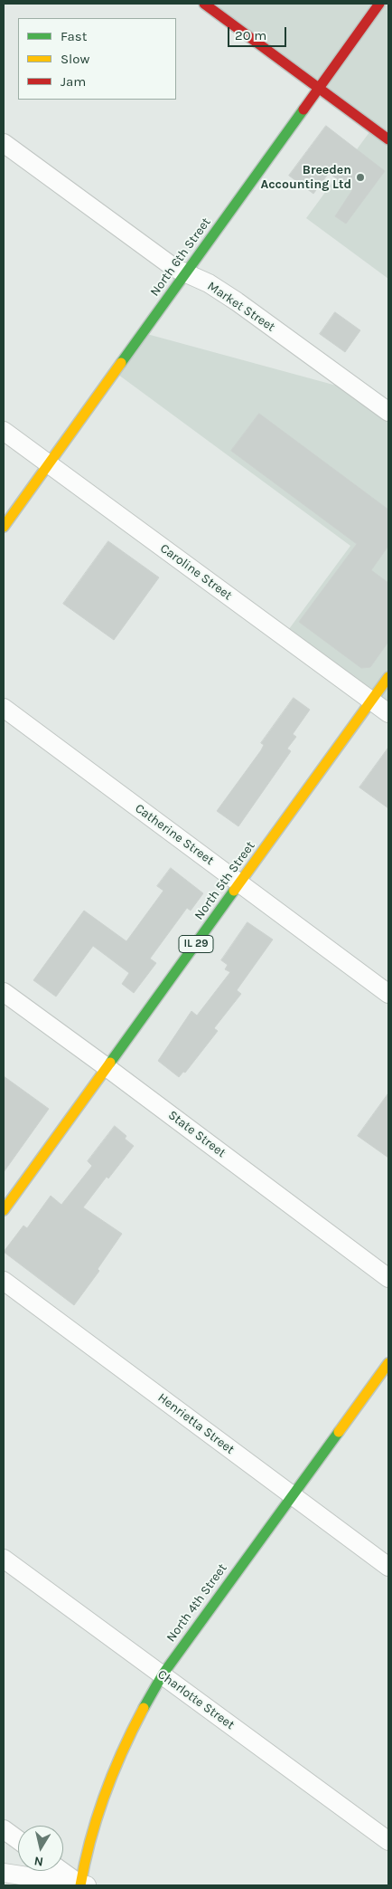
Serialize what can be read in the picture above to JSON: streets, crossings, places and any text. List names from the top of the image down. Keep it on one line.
{"streets":{"street":["North 6th Street","Market Street","Caroline Street","Catherine Street","North 5th Street","IL 29","State Street","Henrietta Street","North 4th Street","Charlotte Street"]},"crossings":[["North 6th Street","Market Street"],["North 6th Street","Caroline Street"],["Caroline Street","North 5th Street"],["Catherine Street","North 5th Street"],["North 5th Street","State Street"],["Henrietta Street","North 4th Street"],["North 4th Street","Charlotte Street"]],"places":["Breeden Accounting Ltd"],"legend":["Fast","Slow","Jam"],"scale_bar":"20 m","north":"bottom"}
